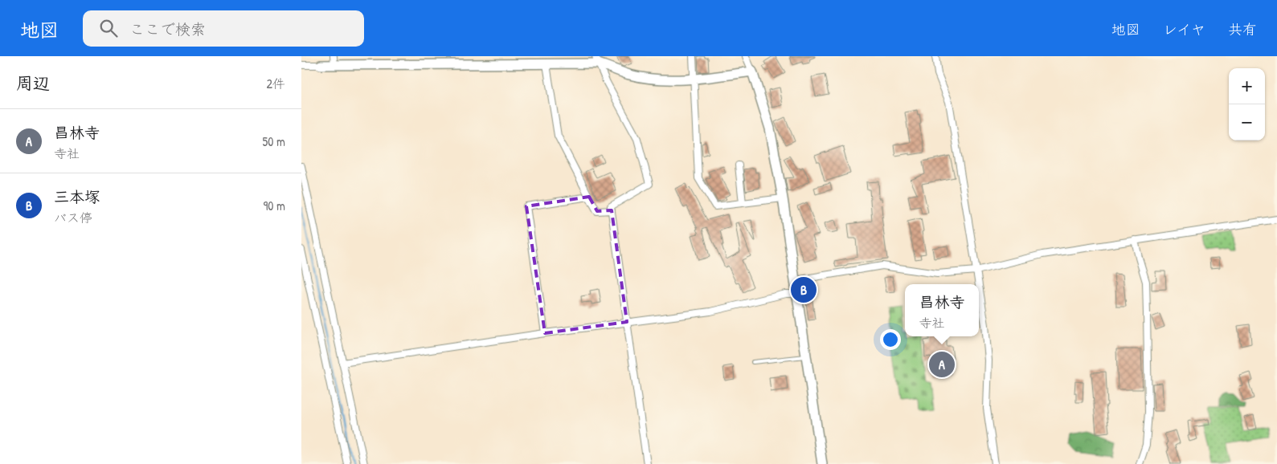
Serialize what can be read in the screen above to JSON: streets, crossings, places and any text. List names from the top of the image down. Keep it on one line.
{"page":{"header":"地図","search":"ここで検索","nav":["地図","レイヤ","共有"],"heading":["周辺","2件"],"map_buttons":["+","−"],"list":[{"mark":"A","name":"昌林寺","note":"寺社","value":"50 m"},{"mark":"B","name":"三本塚","note":"バス停","value":"90 m"}],"pins":["B","A"],"popup":["昌林寺","寺社"]}}
